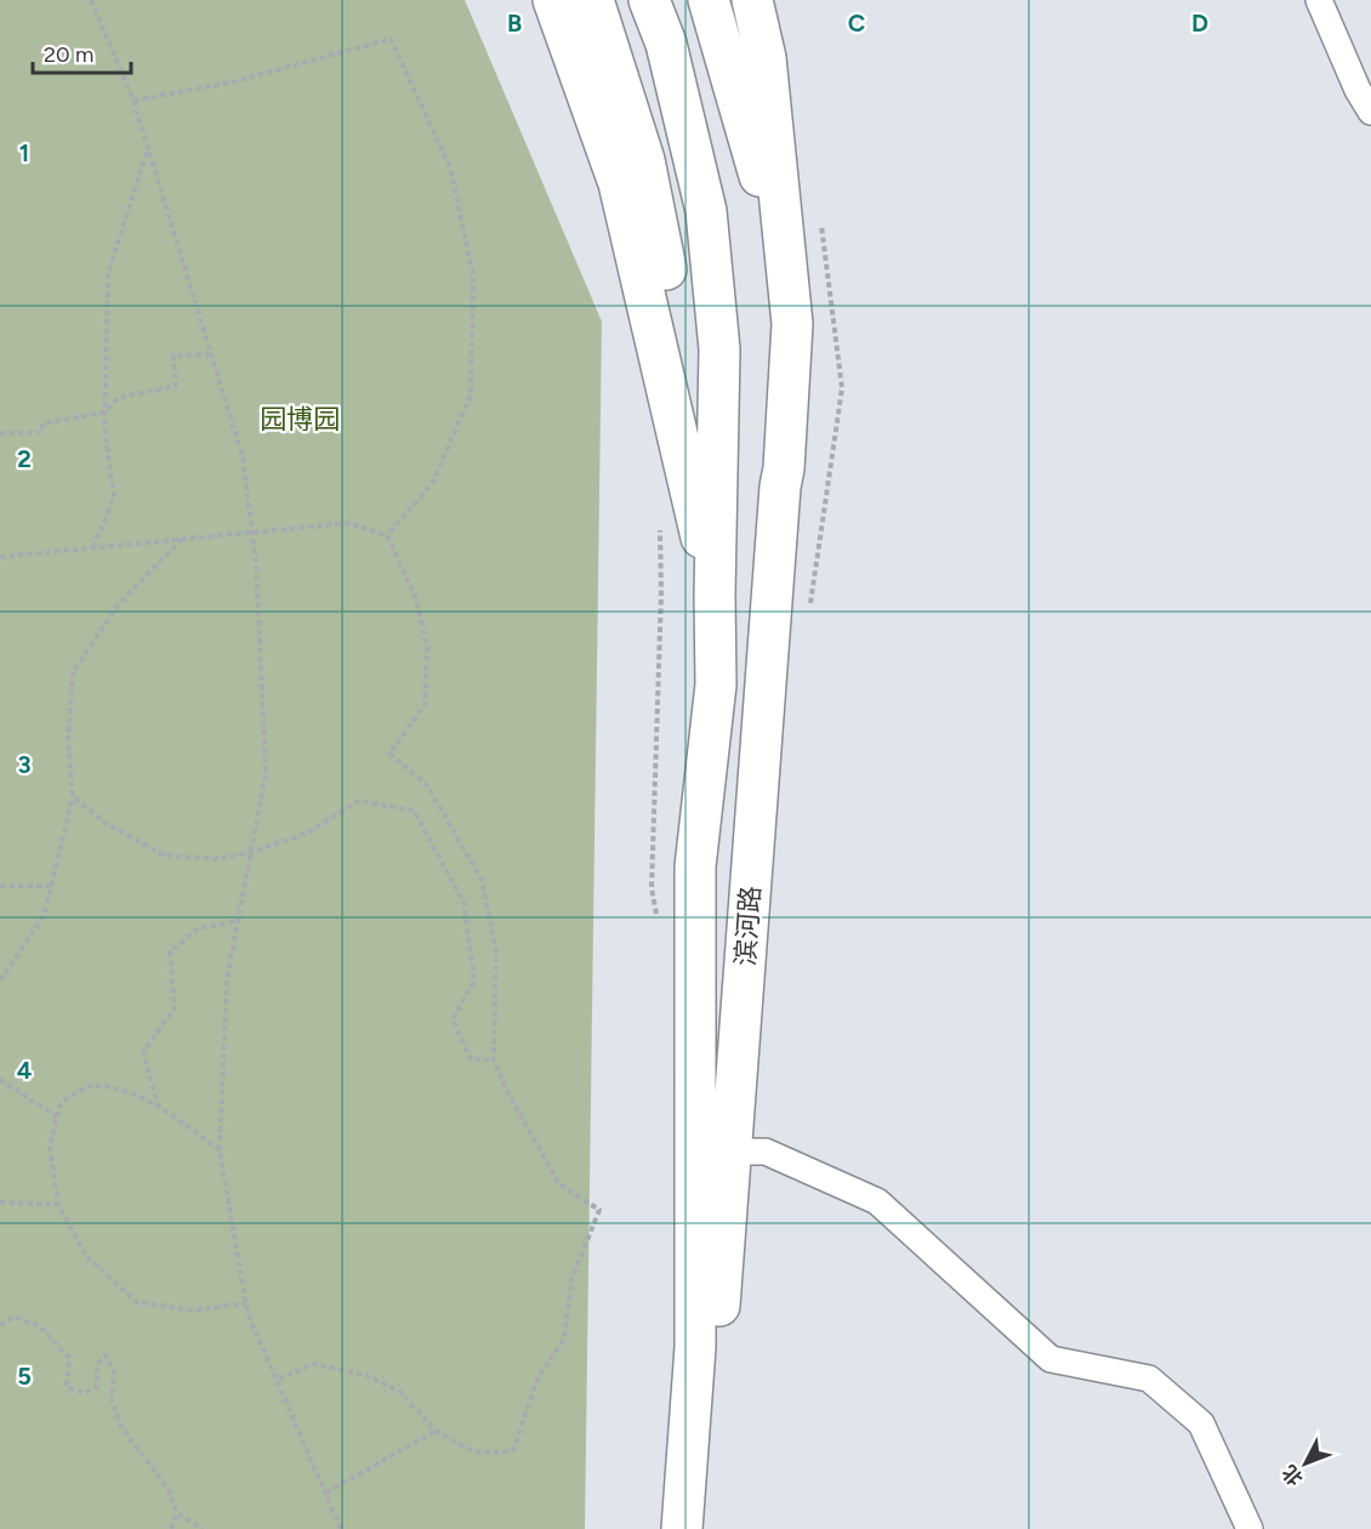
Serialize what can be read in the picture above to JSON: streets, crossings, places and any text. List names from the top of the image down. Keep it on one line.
{"streets":{"main road":["滨河路"]},"parks":["园博园"],"scale_bar":"20 m","north":"bottom left","grid":{"columns":["B","C","D"],"rows":["1","2","3","4","5"]}}
